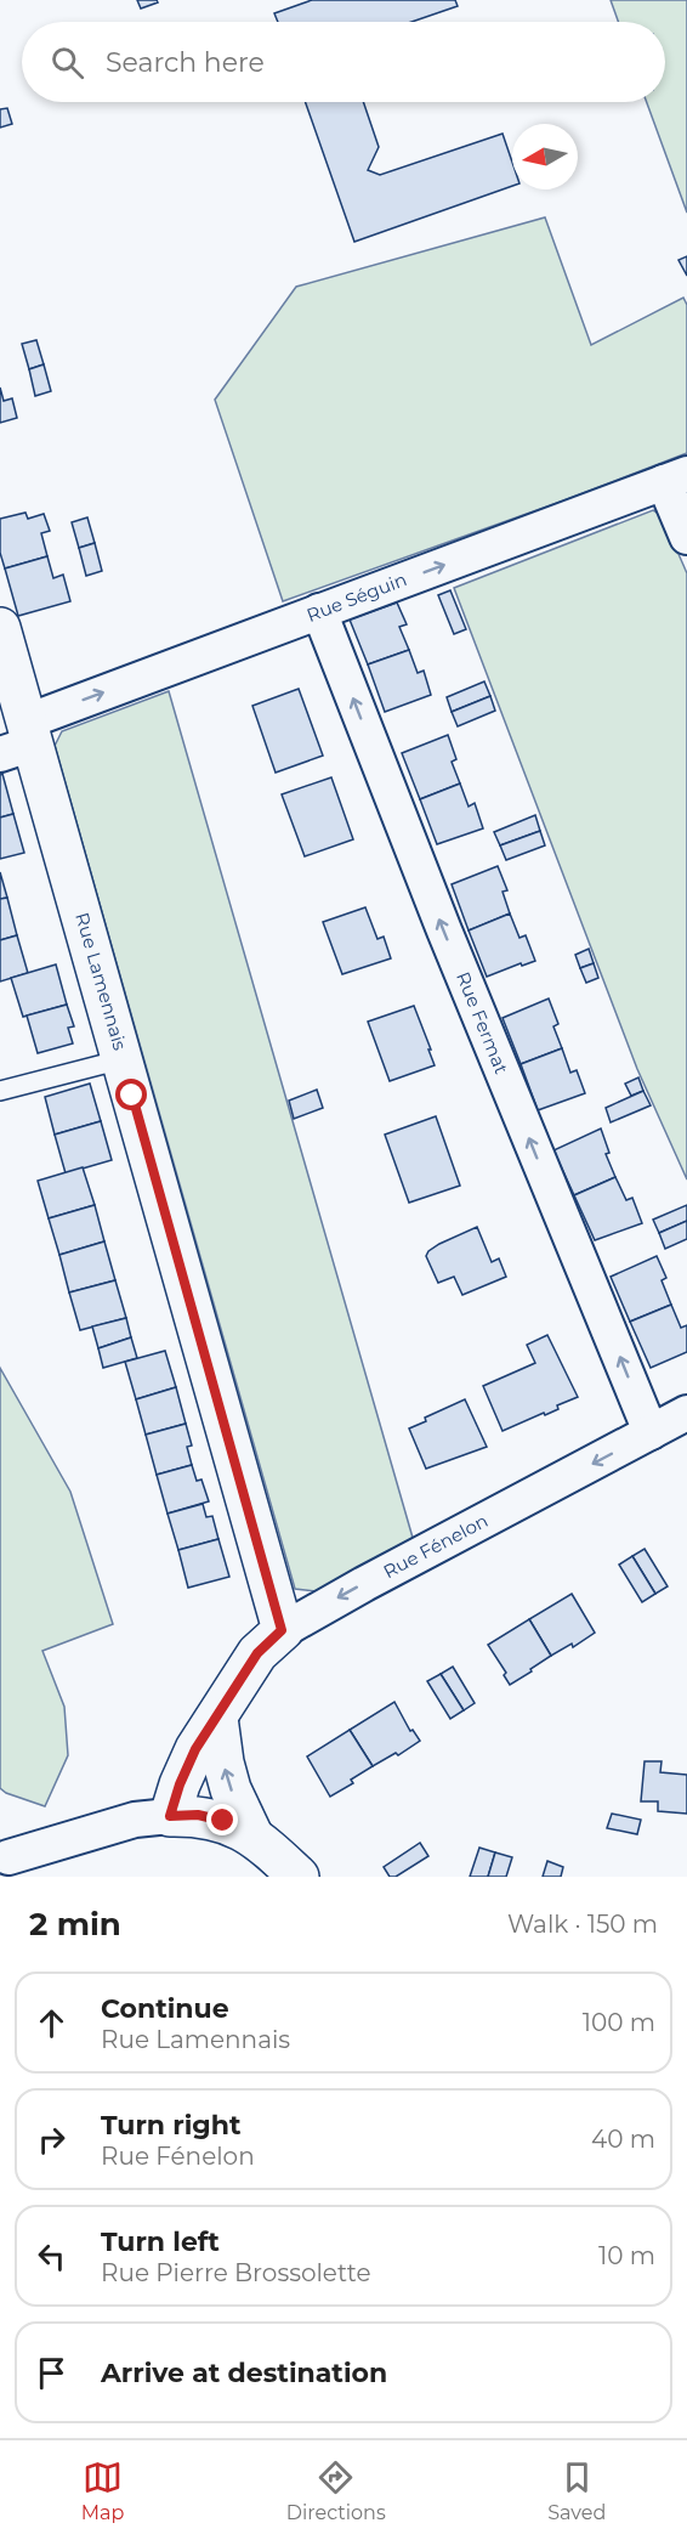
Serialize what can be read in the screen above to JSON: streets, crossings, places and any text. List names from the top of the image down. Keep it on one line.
{"streets":{"street":["Rue Séguin","Rue Lamennais","Rue Fermat","Rue Fénelon"]},"crossings":[["Rue Séguin","Rue Lamennais"],["Rue Séguin","Rue Fermat"],["Rue Lamennais","Rue Fénelon"],["Rue Fermat","Rue Fénelon"]],"one_way":["Rue Séguin","Rue Fermat","Rue Fénelon"],"north":"left","page":{"search":"Search here","heading":["2 min","Walk · 150 m"],"list":[["Continue","Rue Lamennais","100 m"],["Turn right","Rue Fénelon","40 m"],["Turn left","Rue Pierre Brossolette","10 m"],"Arrive at destination"],"nav":["Map","Directions","Saved"]}}
